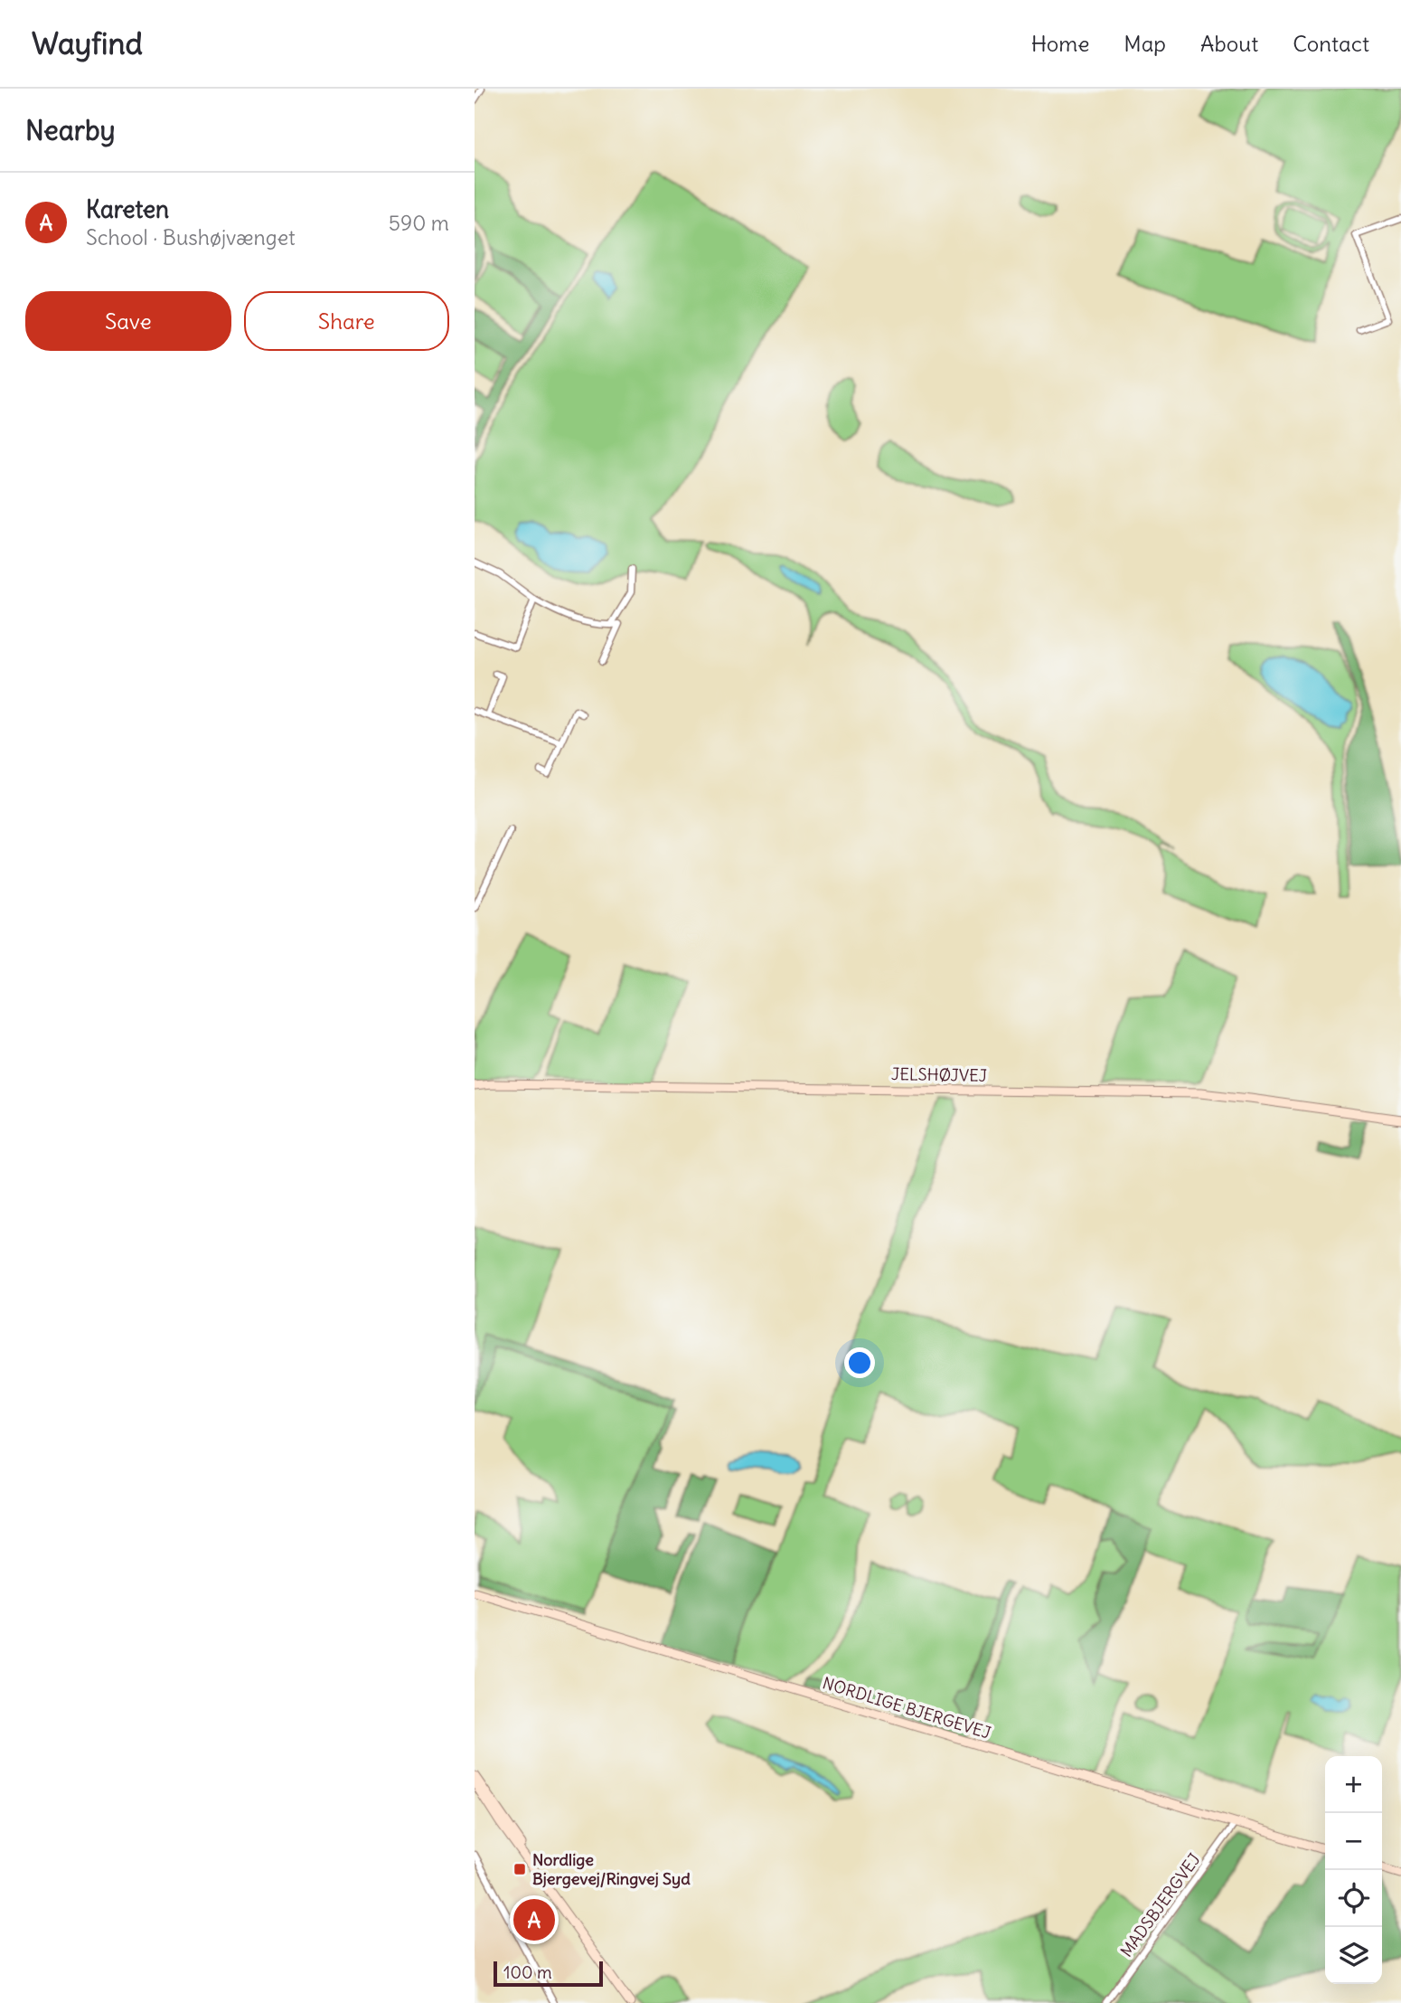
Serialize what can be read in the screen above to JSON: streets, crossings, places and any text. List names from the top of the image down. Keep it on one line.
{"streets":{"street":["JELSHØJVEJ","NORDLIGE BJERGEVEJ","MADSBJERGVEJ"]},"crossings":[["NORDLIGE BJERGEVEJ","MADSBJERGVEJ"]],"places":{"transit":["Nordlige Bjergevej/Ringvej Syd"]},"scale_bar":"100 m","page":{"header":"Wayfind","nav":["Home","Map","About","Contact"],"heading":"Nearby","list":[{"mark":"A","name":"Kareten","note":"School · Bushøjvænget","value":"590 m"}],"buttons":["Save","Share"],"map_buttons":["+","−"],"pins":"A","scale":"100 m"}}
